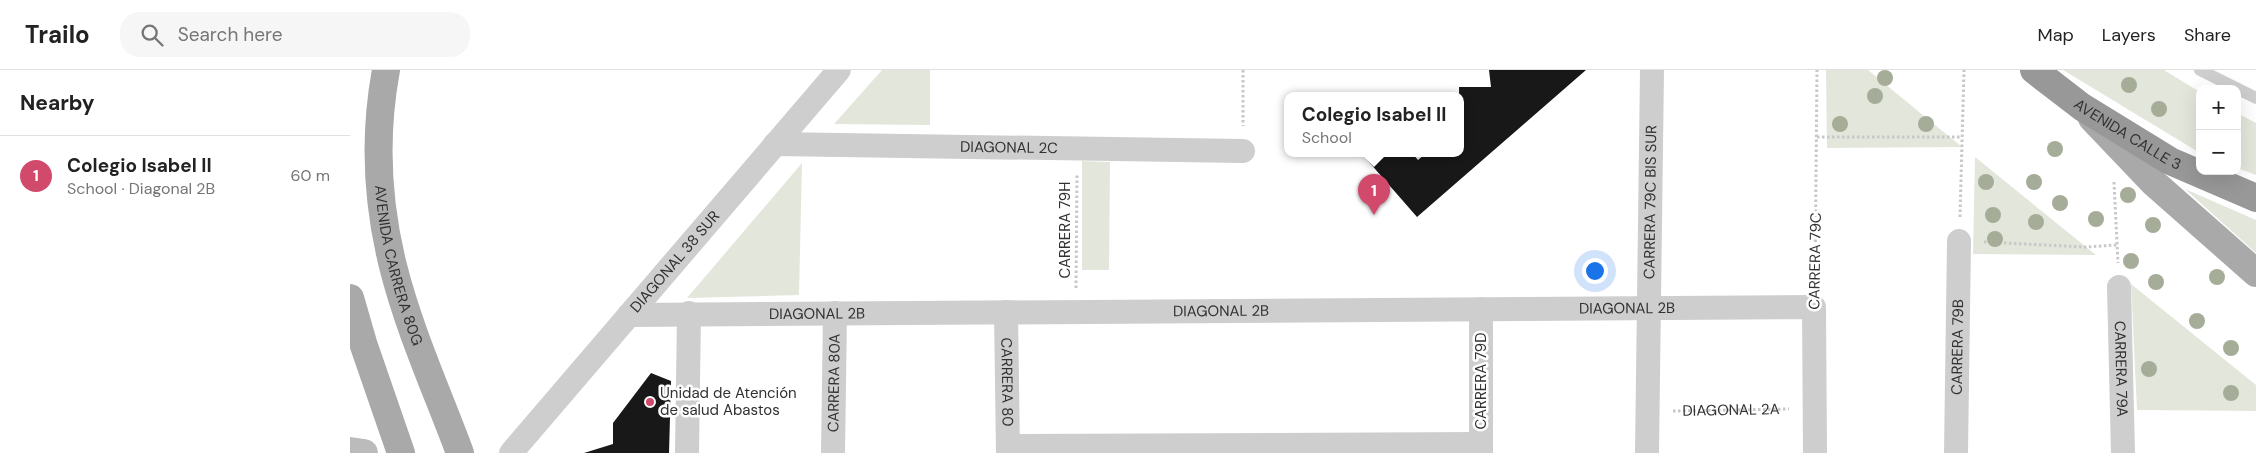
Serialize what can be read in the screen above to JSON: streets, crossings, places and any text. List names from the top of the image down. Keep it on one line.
{"streets":{"highway":["AVENIDA CALLE 3"],"main road":["AVENIDA CARRERA 80G"],"street":["DIAGONAL 2C","CARRERA 79C BIS SUR","CARRERA 79C","DIAGONAL 38 SUR","DIAGONAL 2B","CARRERA 79B","CARRERA 79A","CARRERA 79D","CARRERA 80","CARRERA 80A"],"path":["CARRERA 79H","DIAGONAL 2A"]},"crossings":[["DIAGONAL 2C","CARRERA 79H"],["DIAGONAL 2C","DIAGONAL 38 SUR"],["CARRERA 79C BIS SUR","DIAGONAL 2B"],["CARRERA 79C BIS SUR","DIAGONAL 2A"],["CARRERA 79H","DIAGONAL 2B"],["CARRERA 79C","DIAGONAL 2B"],["CARRERA 79C","DIAGONAL 2A"],["DIAGONAL 38 SUR","DIAGONAL 2B"],["DIAGONAL 2B","CARRERA 79D"],["DIAGONAL 2B","CARRERA 80"],["DIAGONAL 2B","CARRERA 80A"]],"places":["Unidad de Atención de salud Abastos"],"page":{"header":"Trailo","search":"Search here","nav":["Map","Layers","Share"],"heading":"Nearby","map_buttons":["+","−"],"popup":["Colegio Isabel II","School"],"list":[{"mark":"1","name":"Colegio Isabel II","note":"School · Diagonal 2B","value":"60 m"}],"pins":"1"}}
